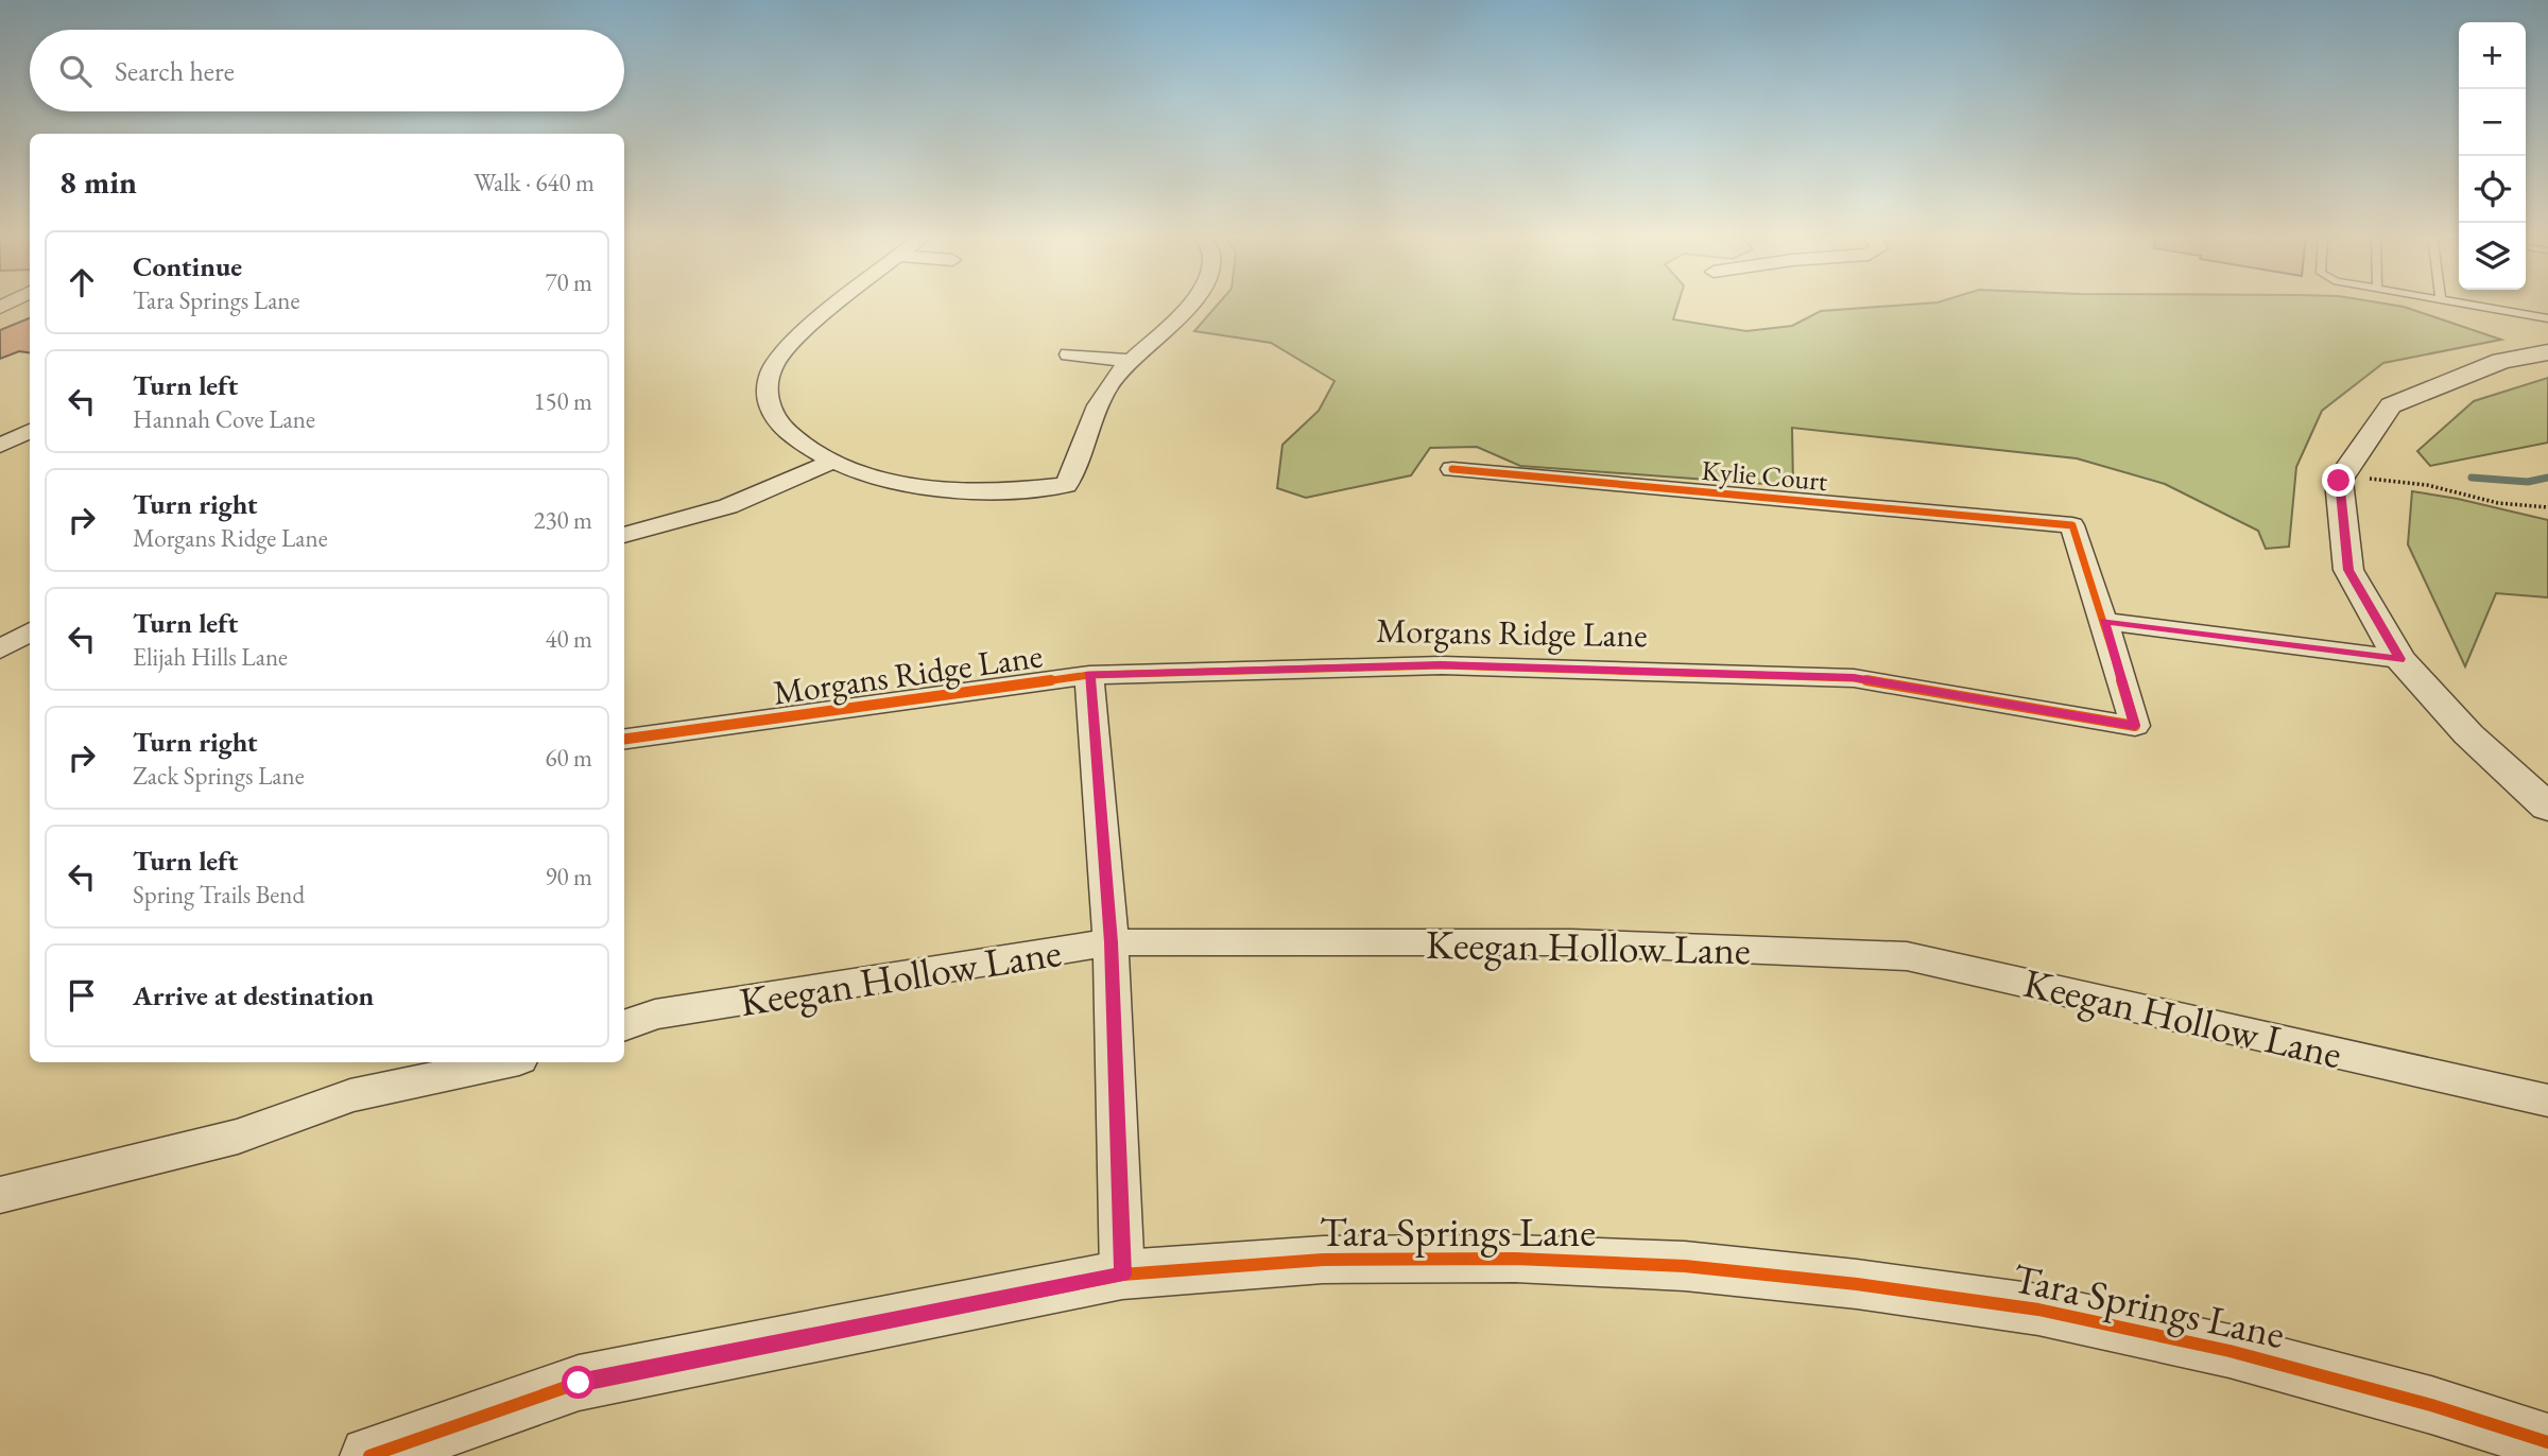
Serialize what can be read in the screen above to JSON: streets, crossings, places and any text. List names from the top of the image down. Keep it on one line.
{"streets":{"street":["Kylie Court","Morgans Ridge Lane","Keegan Hollow Lane","Tara Springs Lane"]},"crossings":[["Kylie Court","Morgans Ridge Lane"]],"page":{"map_buttons":["+","−"],"search":"Search here","heading":["8 min","Walk · 640 m"],"list":[["Continue","Tara Springs Lane","70 m"],["Turn left","Hannah Cove Lane","150 m"],["Turn right","Morgans Ridge Lane","230 m"],["Turn left","Elijah Hills Lane","40 m"],["Turn right","Zack Springs Lane","60 m"],["Turn left","Spring Trails Bend","90 m"],"Arrive at destination"]}}
